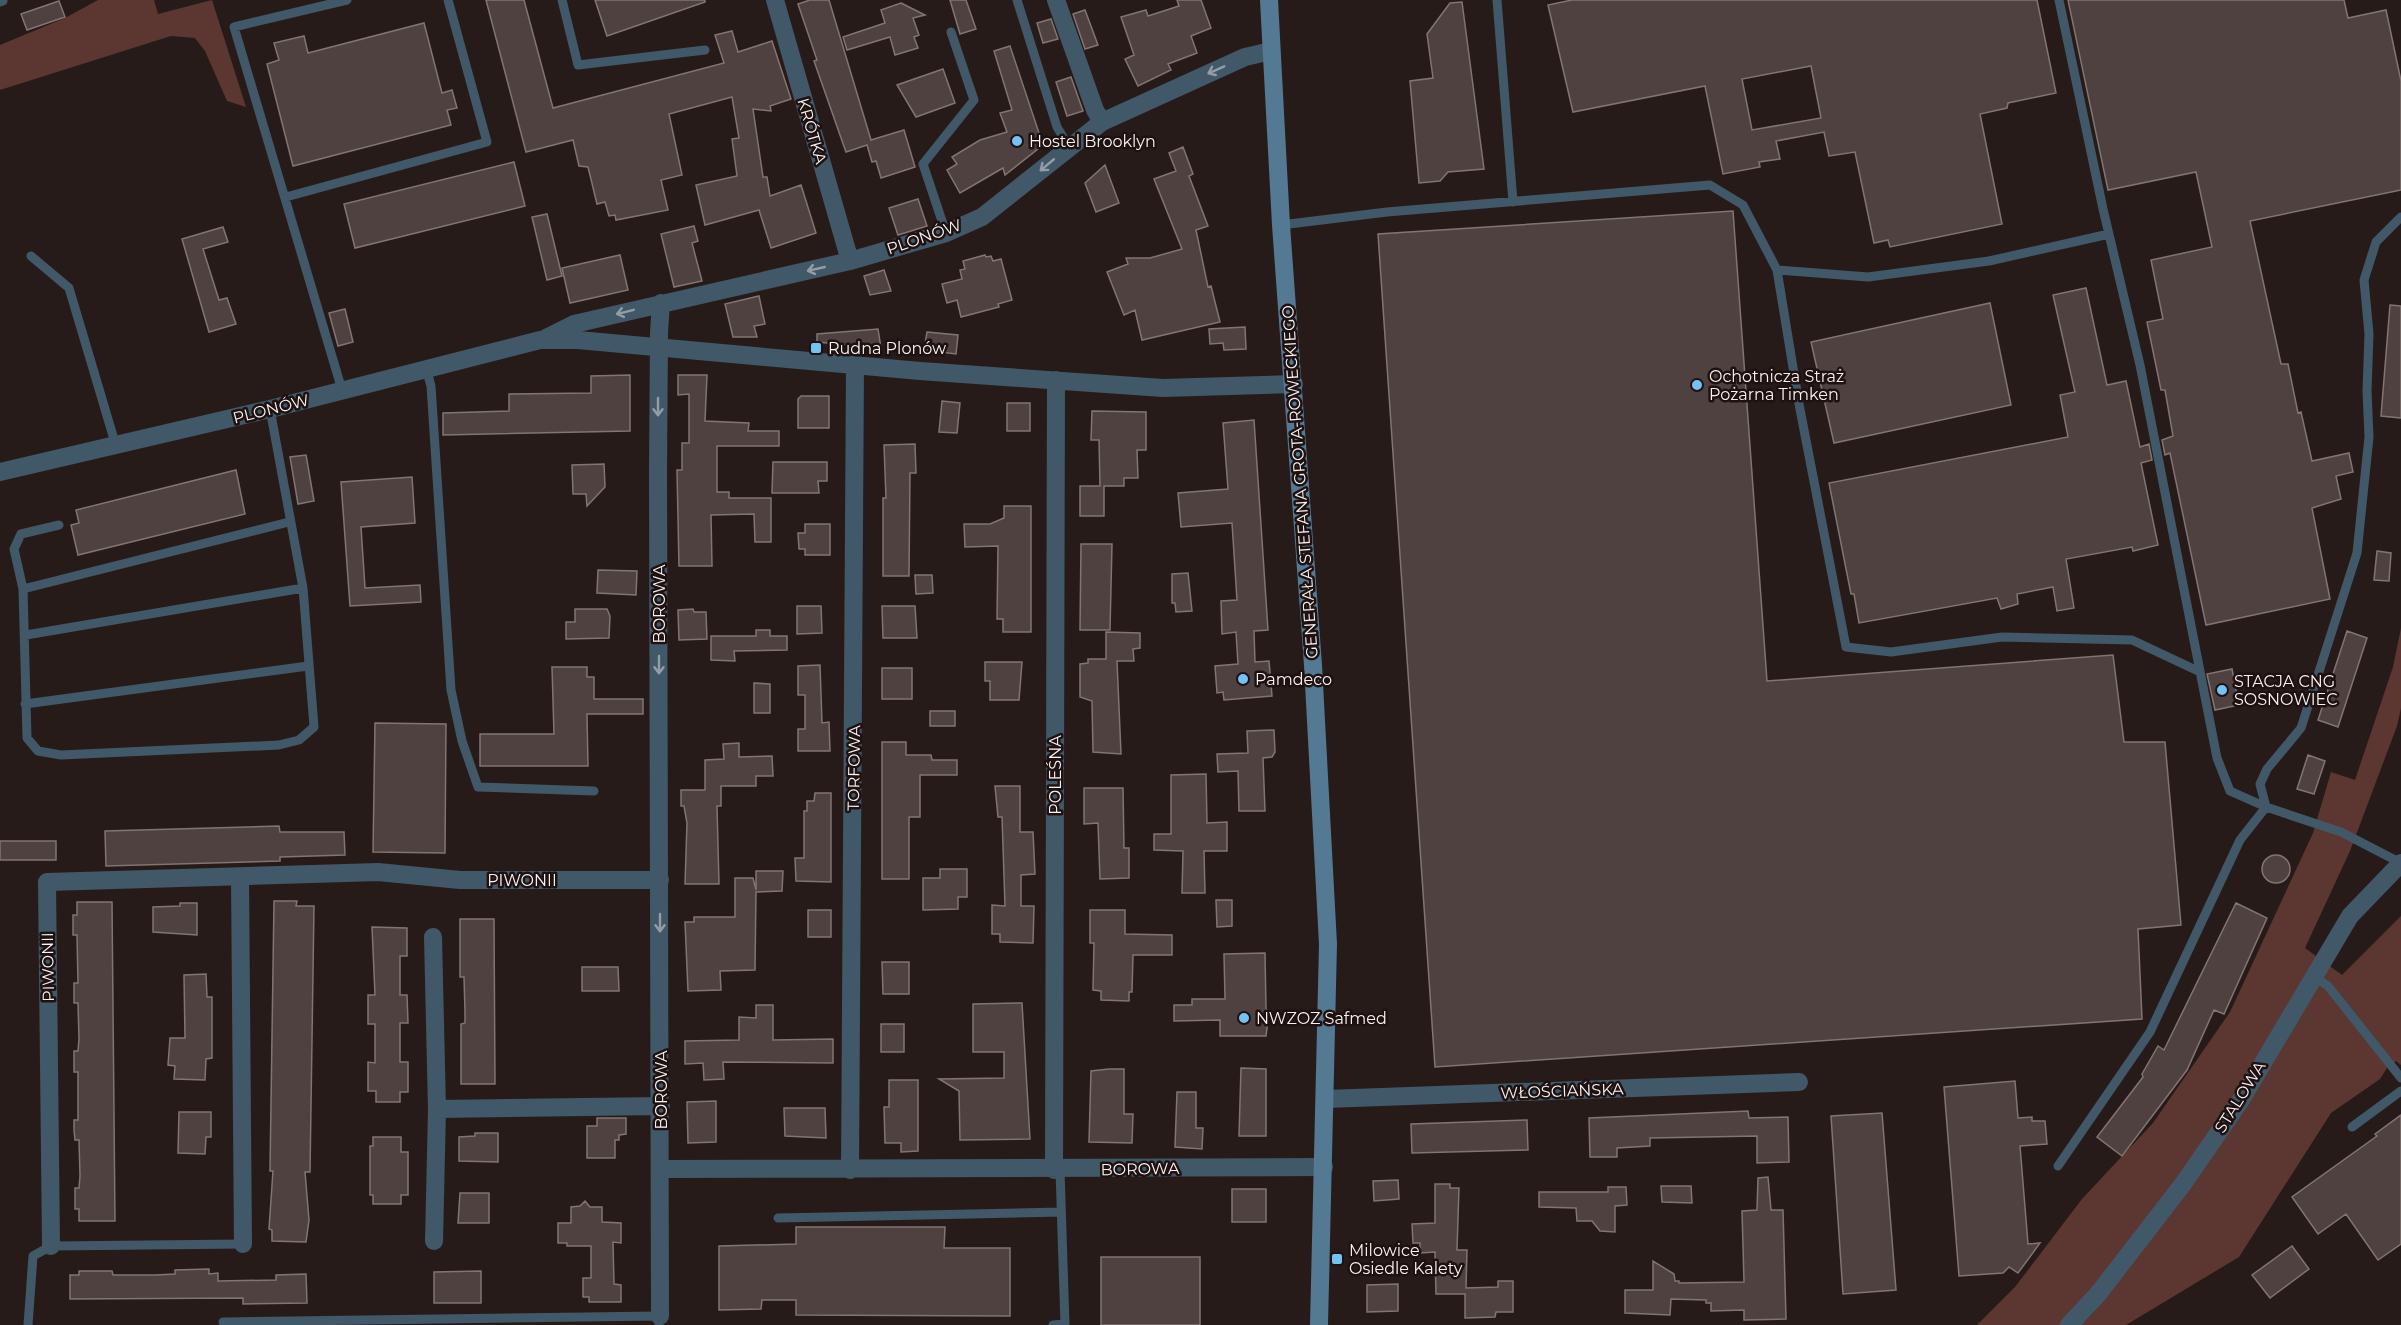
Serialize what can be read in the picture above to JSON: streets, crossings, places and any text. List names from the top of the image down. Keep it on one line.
{"streets":{"street":["KRÓTKA","PLONÓW","GENERAŁA STEFANA GROTA-ROWECKIEGO","BOROWA","TORFOWA","POLEŚNA","PIWONII","WŁOŚCIAŃSKA","STALOWA"]},"crossings":[["KRÓTKA","PLONÓW"],["PLONÓW","GENERAŁA STEFANA GROTA-ROWECKIEGO"],["PLONÓW","BOROWA"],["PLONÓW","TORFOWA"],["PLONÓW","POLEŚNA"],["GENERAŁA STEFANA GROTA-ROWECKIEGO","BOROWA"],["GENERAŁA STEFANA GROTA-ROWECKIEGO","WŁOŚCIAŃSKA"],["BOROWA","TORFOWA"],["BOROWA","POLEŚNA"],["BOROWA","PIWONII"]],"one_way":["BOROWA"],"places":{"other":["Hostel Brooklyn","Ochotnicza Straż Pożarna Timken","Pamdeco","STACJA CNG SOSNOWIEC","NWZOZ Safmed"],"transit":["Rudna Plonów","Milowice Osiedle Kalety"]}}
